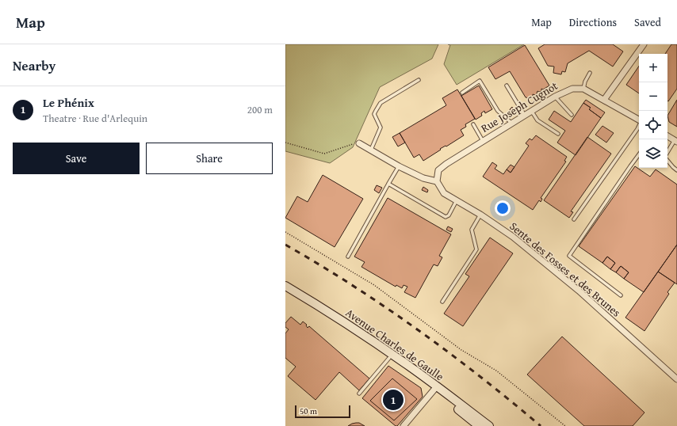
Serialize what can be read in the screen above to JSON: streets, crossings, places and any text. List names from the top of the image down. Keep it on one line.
{"streets":{"main road":["Avenue Charles de Gaulle"],"street":["Rue Joseph Cugnot","Sente des Fosses et des Brunes"]},"crossings":[["Rue Joseph Cugnot","Sente des Fosses et des Brunes"]],"scale_bar":"50 m","page":{"header":"Map","nav":["Map","Directions","Saved"],"heading":"Nearby","map_buttons":["+","−"],"list":[{"mark":"1","name":"Le Phénix","note":"Theatre · Rue d'Arlequin","value":"200 m"}],"buttons":["Save","Share"],"pins":"1","scale":"50 m"}}
